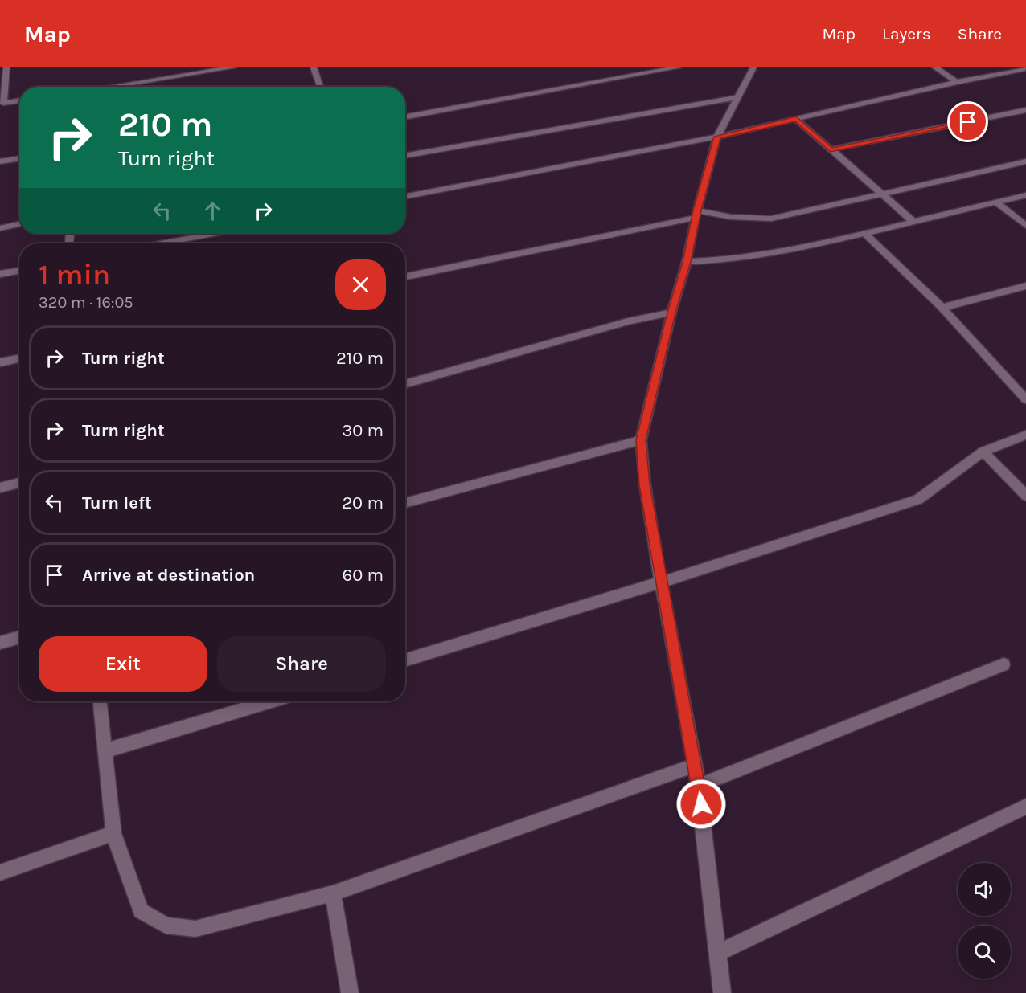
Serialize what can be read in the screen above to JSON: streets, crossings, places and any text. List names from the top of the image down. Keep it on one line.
{"page":{"header":"Map","nav":["Map","Layers","Share"],"turn":["210 m","Turn right"],"heading":["1 min","320 m · 16:05"],"list":[{"name":"Turn right","value":"210 m"},{"name":"Turn right","value":"30 m"},{"name":"Turn left","value":"20 m"},{"name":"Arrive at destination","value":"60 m"}],"buttons":["Exit","Share"]}}
